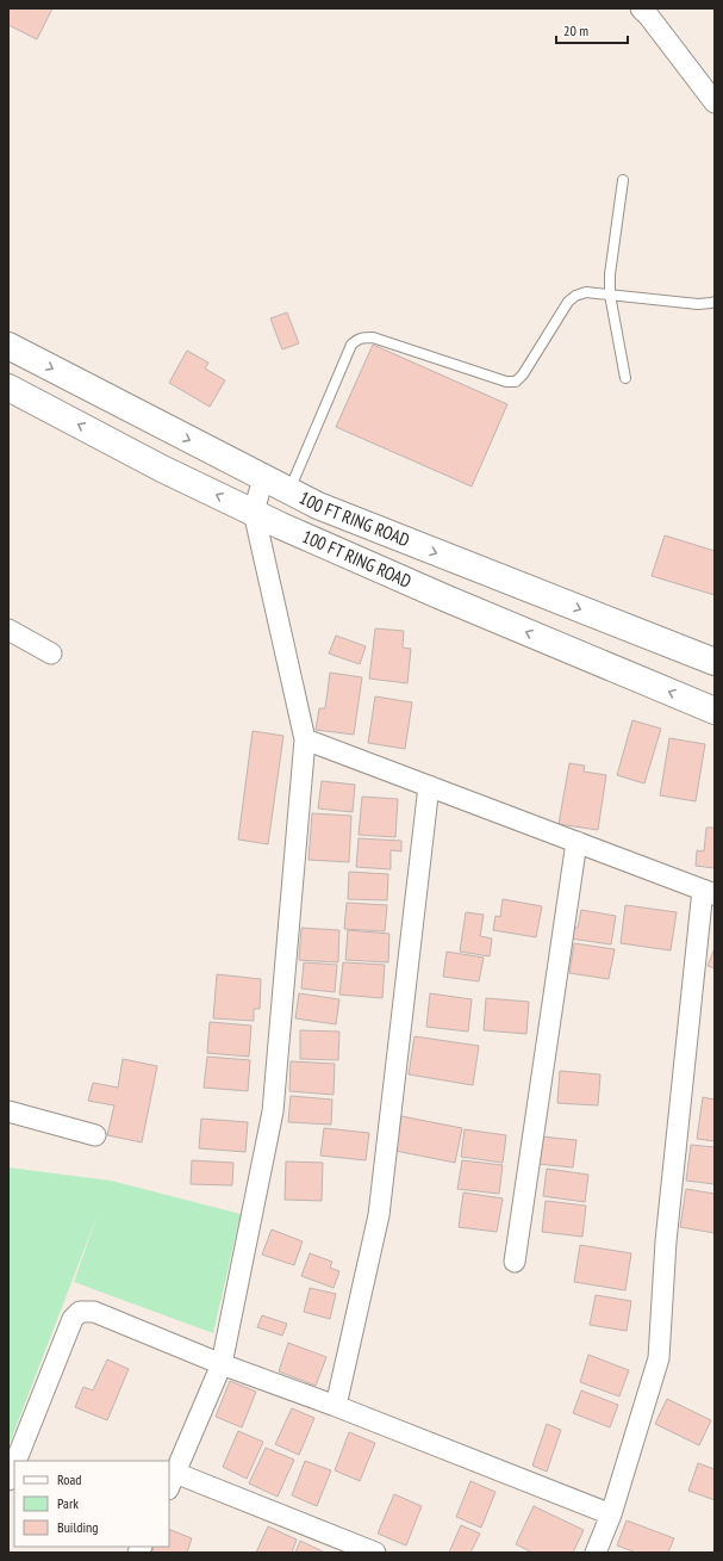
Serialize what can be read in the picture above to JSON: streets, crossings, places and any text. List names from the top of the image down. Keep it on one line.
{"streets":{"main road":["100 FT RING ROAD"]},"legend":["Road","Park","Building"],"scale_bar":"20 m"}
